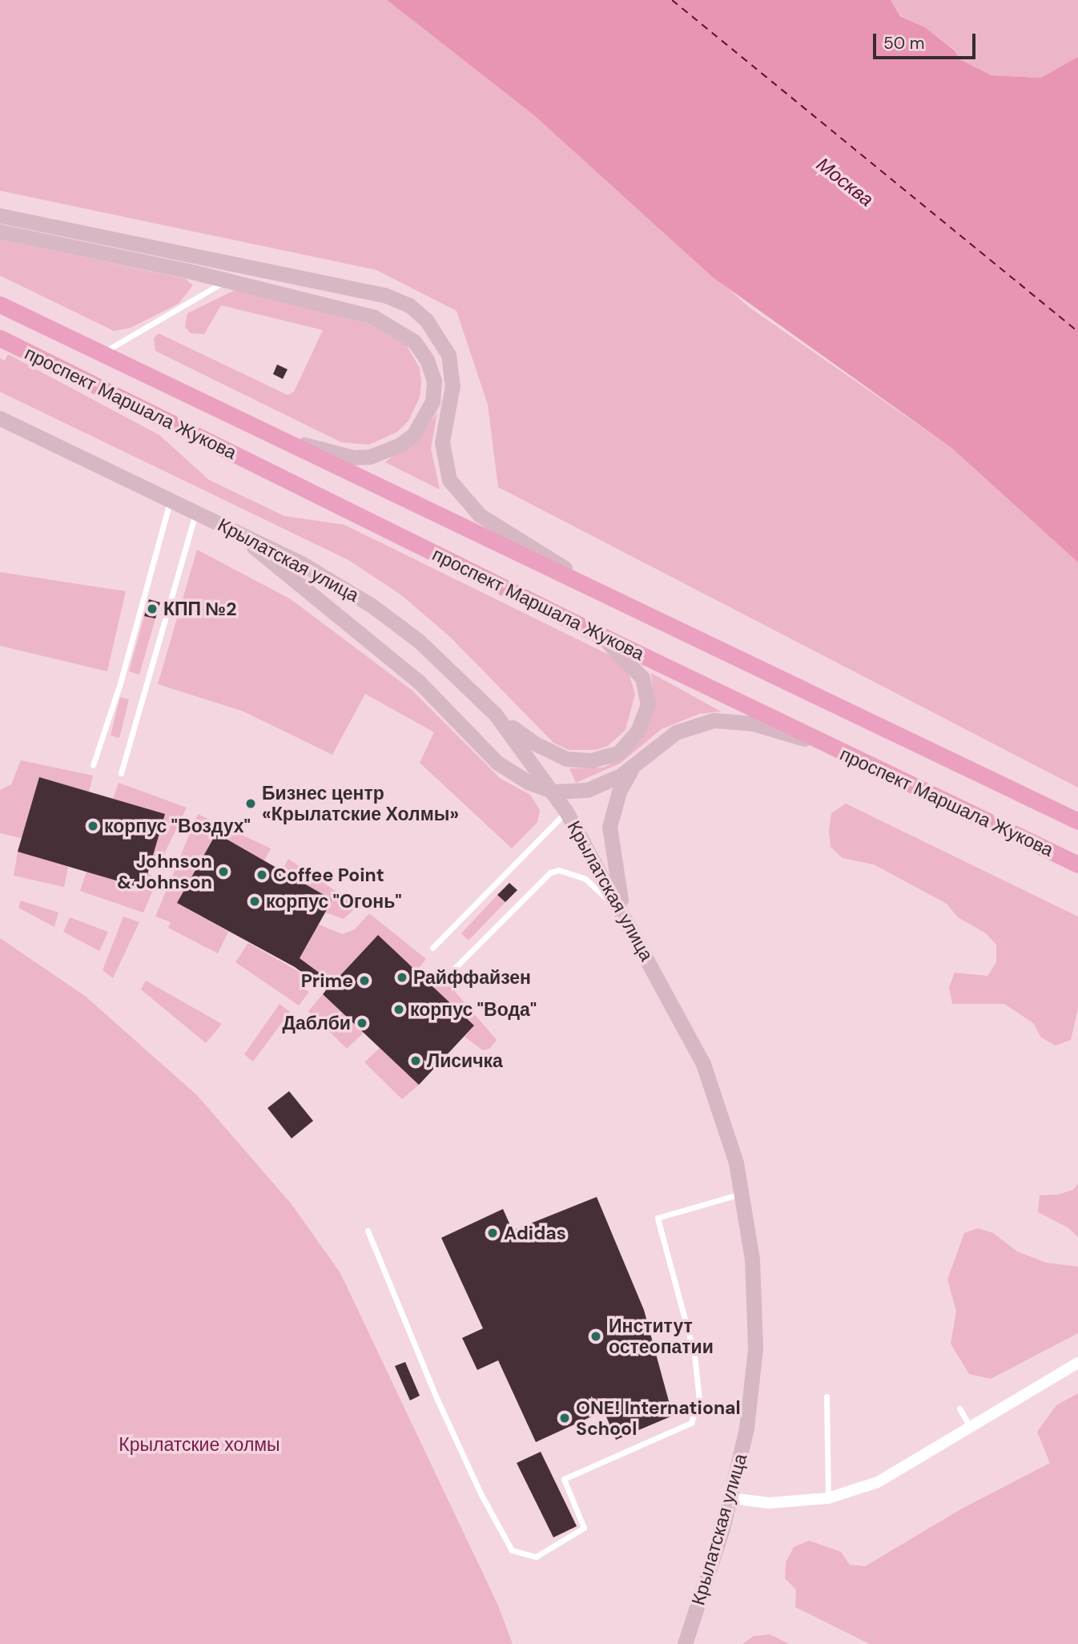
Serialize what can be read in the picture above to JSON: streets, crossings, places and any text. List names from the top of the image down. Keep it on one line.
{"streets":{"main road":["проспект Маршала Жукова","Крылатская улица"]},"water":["Москва"],"parks":["Крылатские холмы"],"places":["КПП №2","Бизнес центр «Крылатские Холмы»","корпус \"Воздух\"","Johnson & Johnson","Coffee Point","корпус \"Огонь\"","Райффайзен","Prime","корпус \"Вода\"","Даблби","Лисичка","Adidas","Институт остеопатии","ONE! International School"],"scale_bar":"50 m"}
